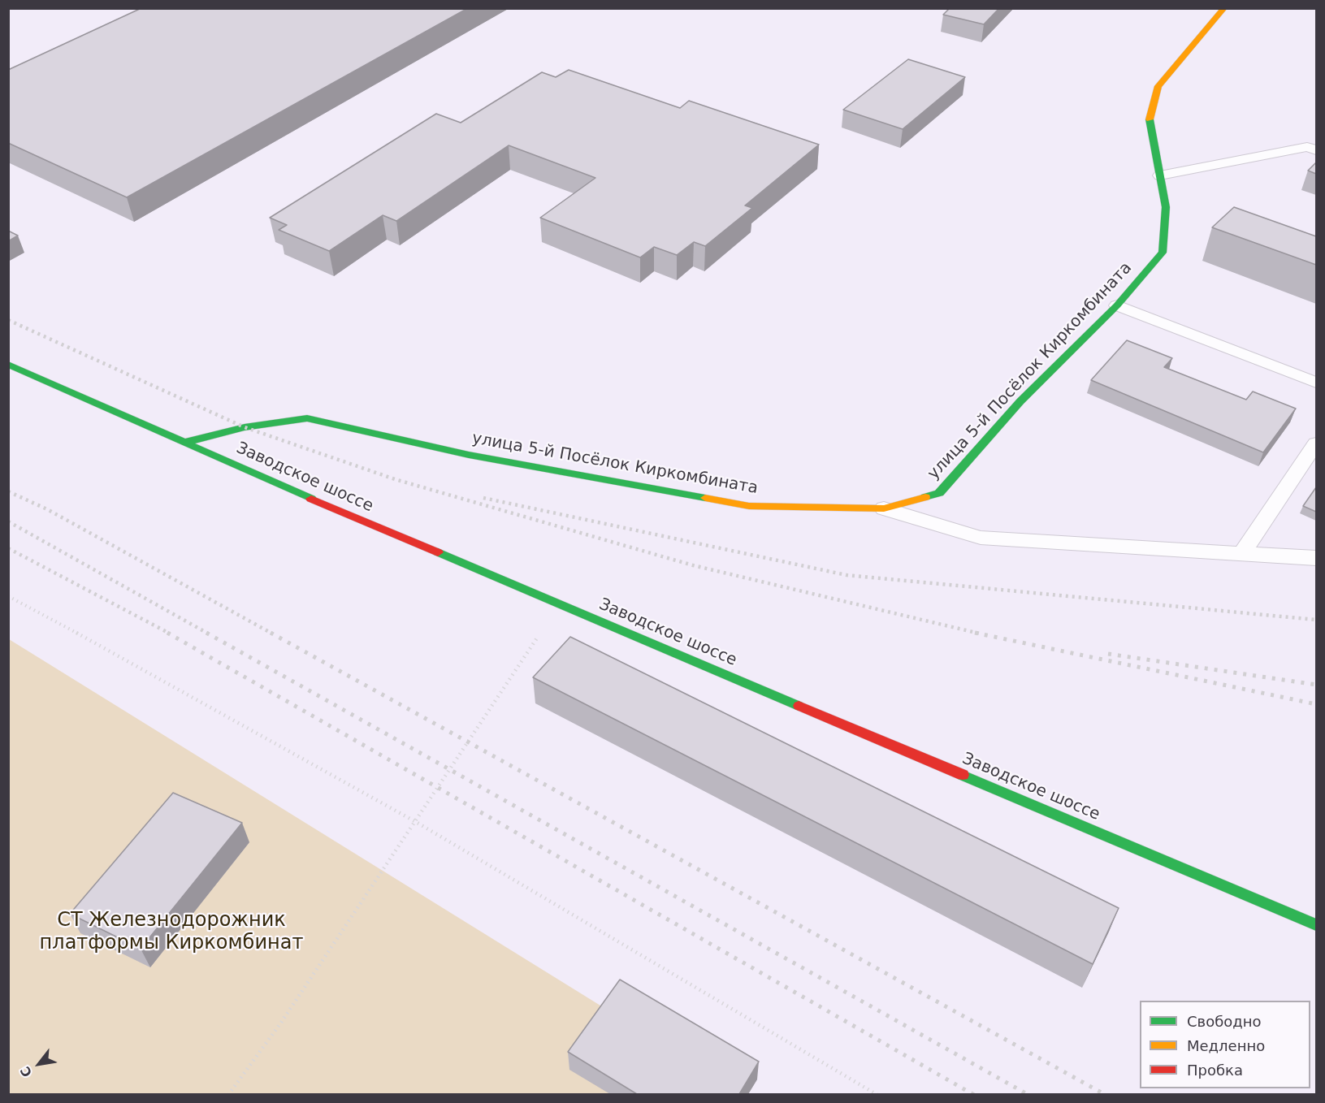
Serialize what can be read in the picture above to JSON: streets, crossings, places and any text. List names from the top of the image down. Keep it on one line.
{"streets":{"street":["улица 5-й Посёлок Киркомбината","Заводское шоссе"]},"crossings":[["улица 5-й Посёлок Киркомбината","Заводское шоссе"]],"parks":["СТ Железнодорожник платформы Киркомбинат"],"legend":["Свободно","Медленно","Пробка"],"north":"bottom left"}
